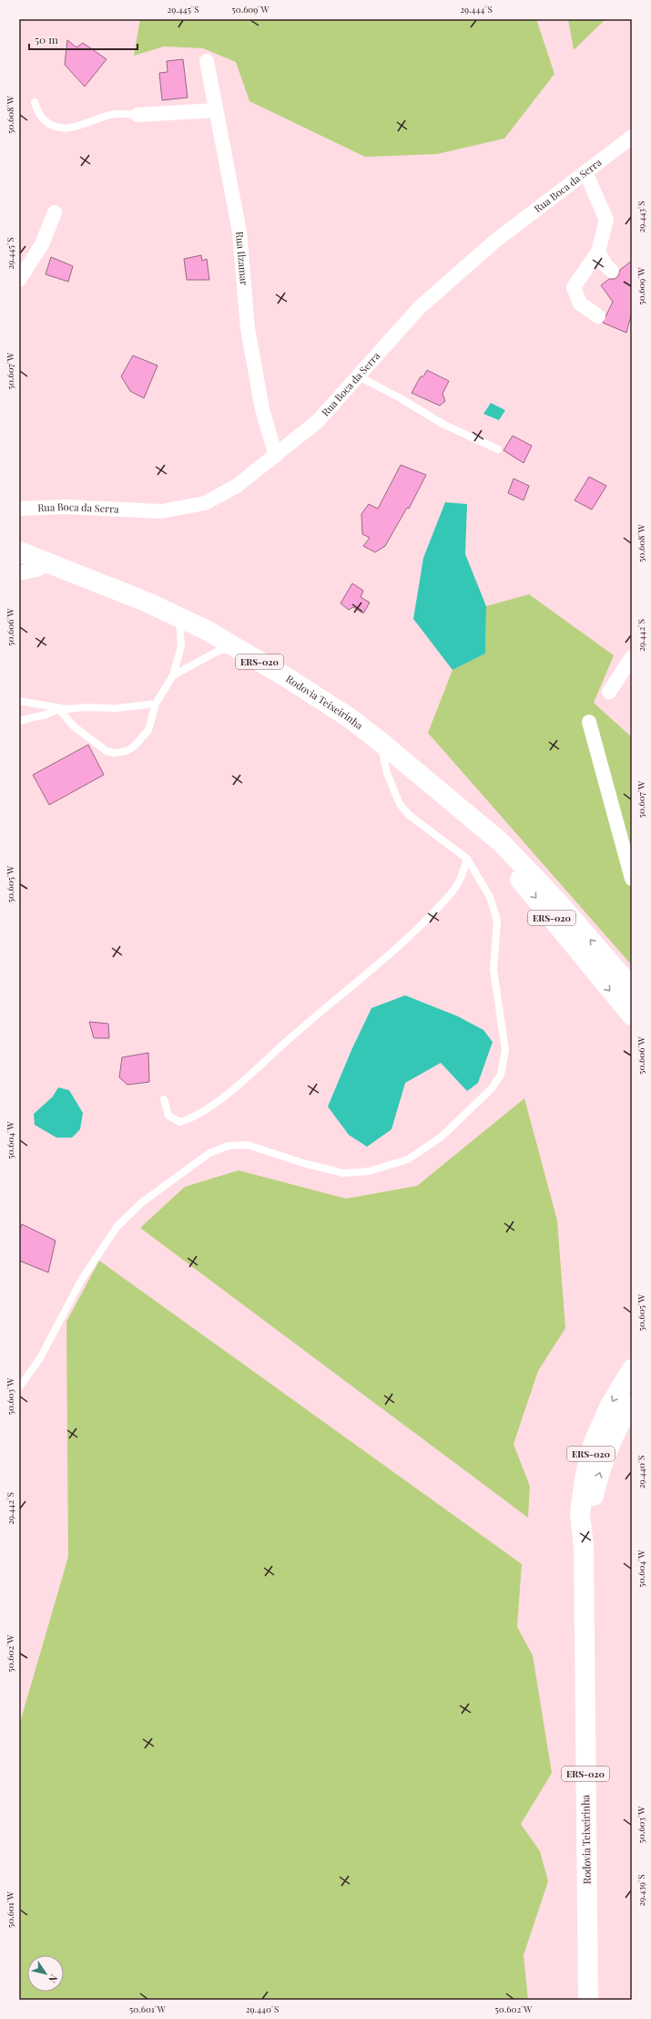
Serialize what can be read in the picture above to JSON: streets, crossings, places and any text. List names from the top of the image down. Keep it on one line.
{"streets":{"main road":["ERS-020","Rodovia Teixeirinha"],"street":["Rua Boca da Serra","Rua Ilzamar"]},"crossings":[["Rua Boca da Serra","Rua Ilzamar"]],"scale_bar":"50 m","north":"bottom right","coordinates":["29.445°S","50.609°W","29.444°S","50.608°W","29.443°S","50.607°W","50.606°W","29.442°S","50.605°W","50.604°W","50.603°W","29.440°S","50.602°W","29.439°S","50.601°W"]}
